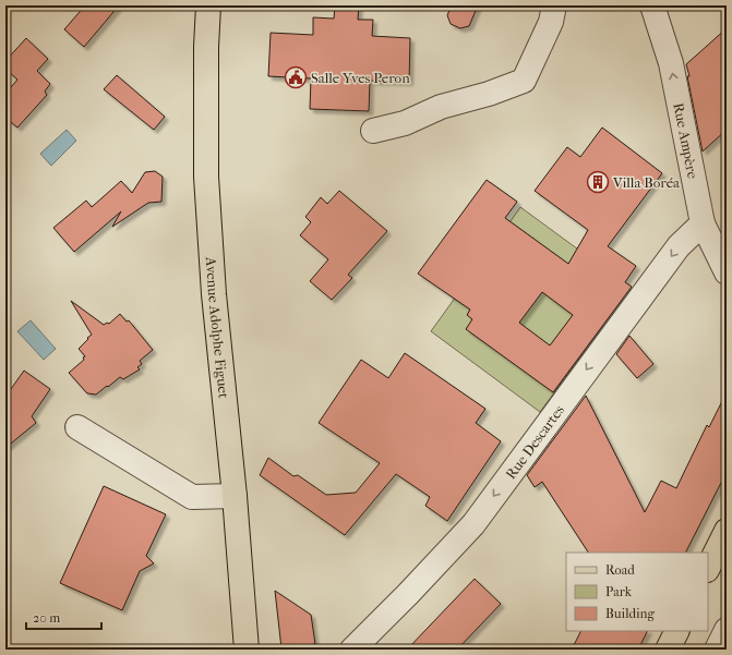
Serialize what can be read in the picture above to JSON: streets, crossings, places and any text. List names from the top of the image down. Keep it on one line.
{"streets":{"main road":["Avenue Adolphe Figuet"],"street":["Rue Ampère","Rue Descartes"]},"crossings":[["Rue Ampère","Rue Descartes"]],"one_way":["Rue Ampère","Rue Descartes"],"places":{"public building":["Salle Yves Peron"],"building":["Villa Boréa"]},"legend":["Road","Park","Building"],"scale_bar":"20 m"}
